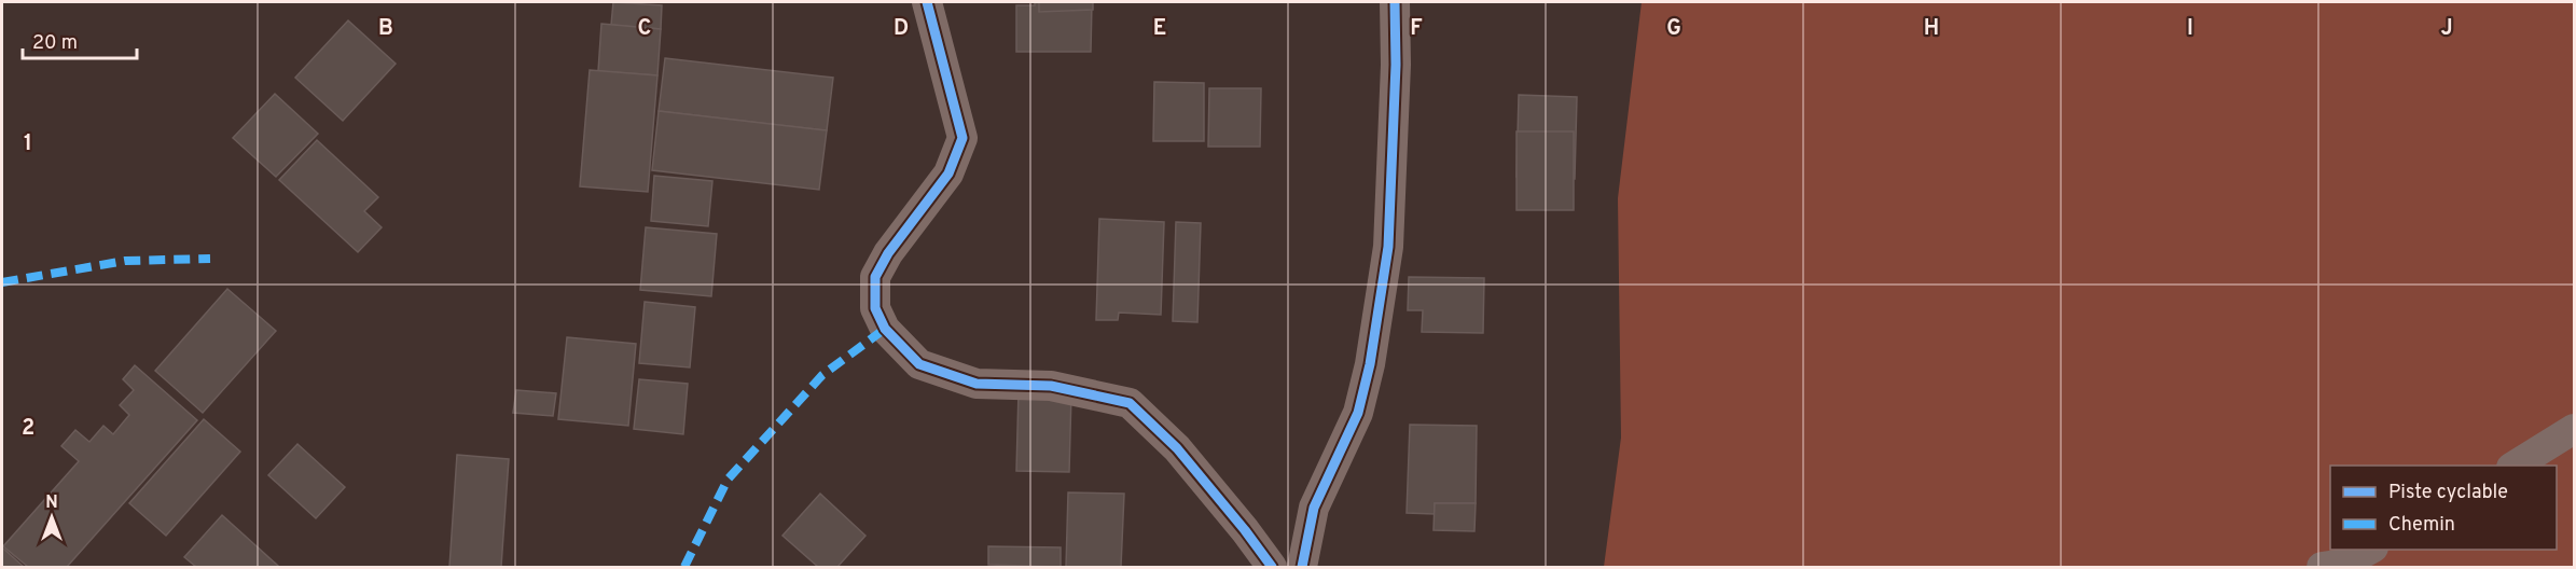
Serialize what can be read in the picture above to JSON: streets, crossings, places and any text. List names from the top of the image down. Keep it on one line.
{"legend":["Piste cyclable","Chemin"],"scale_bar":"20 m","north":"top","grid":{"columns":["B","C","D","E","F","G","H","I","J"],"rows":["1","2"]}}
